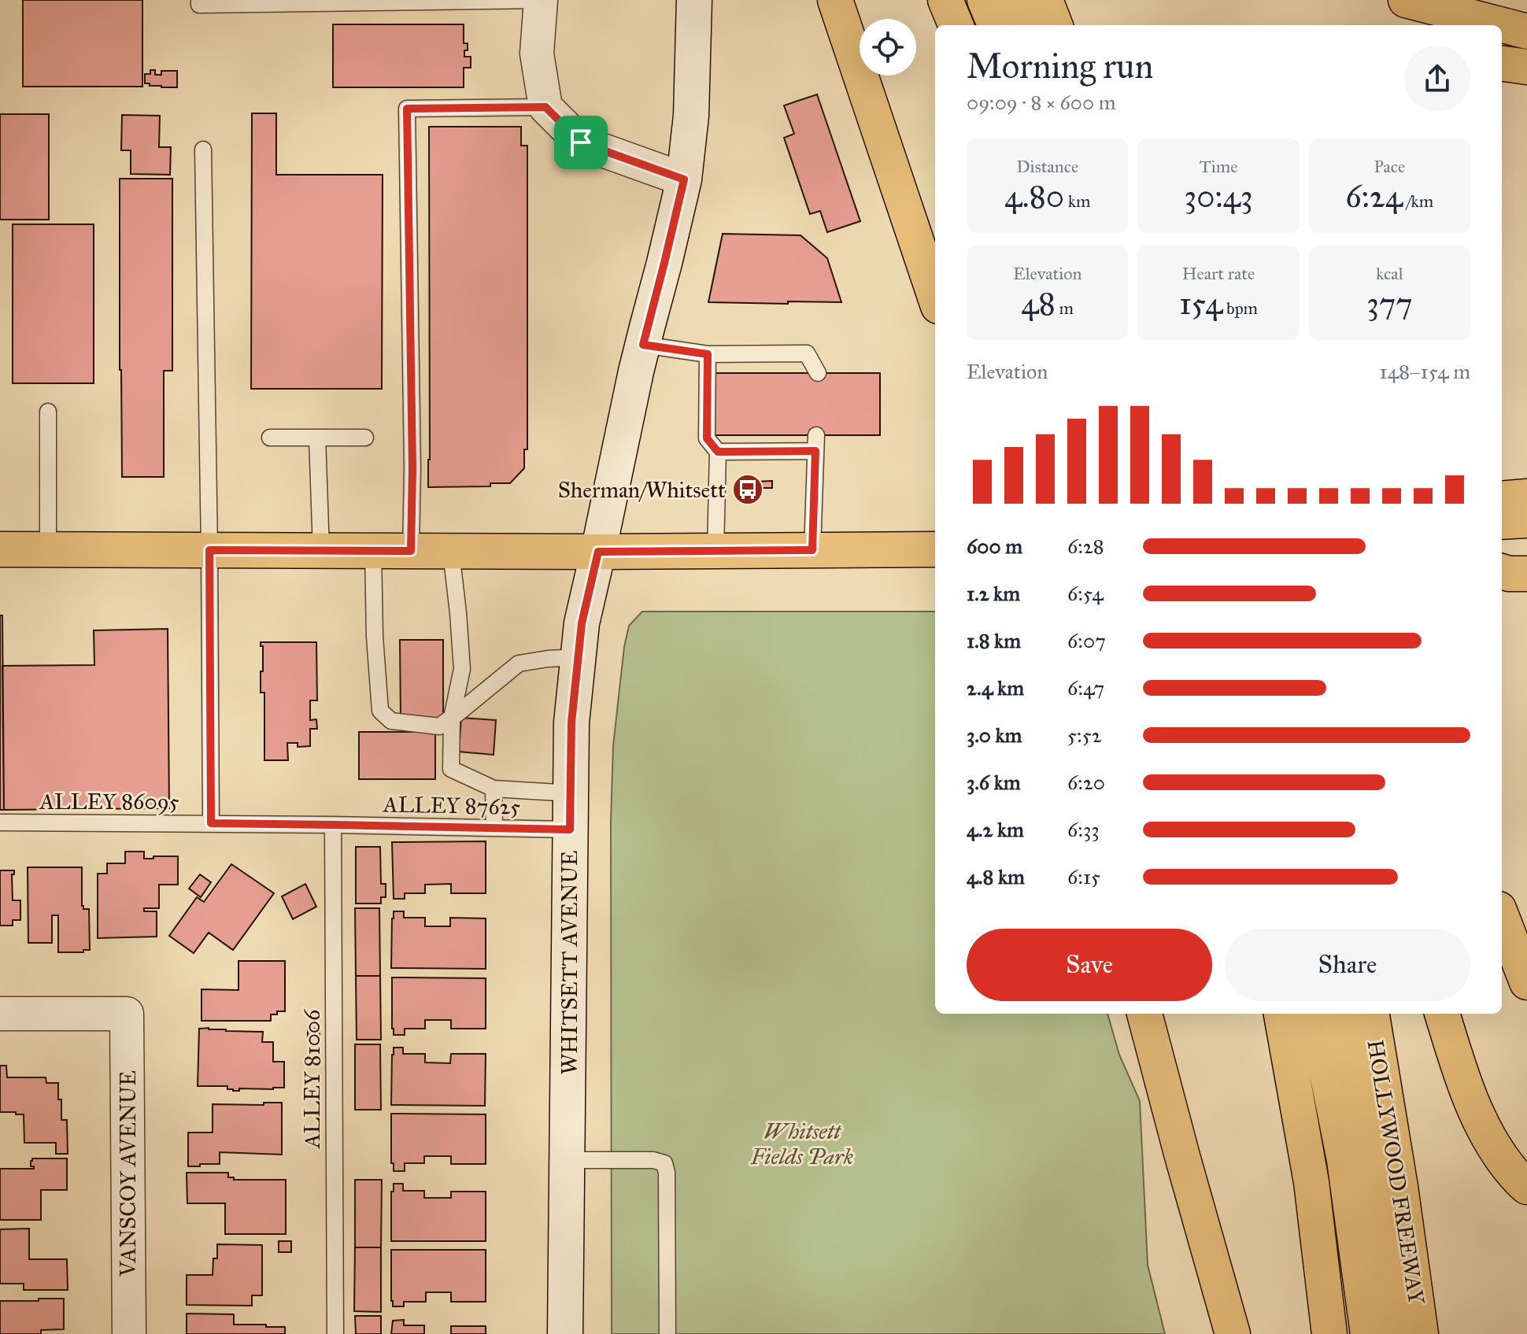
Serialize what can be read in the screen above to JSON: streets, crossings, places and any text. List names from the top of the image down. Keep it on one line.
{"streets":{"main road":["WHITSETT AVENUE","HOLLYWOOD FREEWAY"],"street":["VANSCOY AVENUE"],"lane":["ALLEY 86095","ALLEY 87625","ALLEY 81006"]},"crossings":[["ALLEY 86095","ALLEY 87625"],["ALLEY 86095","ALLEY 81006"],["ALLEY 87625","WHITSETT AVENUE"],["ALLEY 87625","ALLEY 81006"]],"parks":["Whitsett Fields Park"],"places":{"bus stop":["Sherman/Whitsett"]},"page":{"heading":["Morning run","09:09 · 8 × 600 m"],"stats":[["Distance","4.80 km"],["Time","30:43"],["Pace","6:24 /km"],["Elevation","48 m"],["Heart rate","154 bpm"],["kcal","377"]],"chart":["Elevation","148–154 m"],"list":[{"name":"600 m","note":"6:28"},{"name":"1.2 km","note":"6:54"},{"name":"1.8 km","note":"6:07"},{"name":"2.4 km","note":"6:47"},{"name":"3.0 km","note":"5:52"},{"name":"3.6 km","note":"6:20"},{"name":"4.2 km","note":"6:33"},{"name":"4.8 km","note":"6:15"}],"buttons":["Save","Share"]}}
